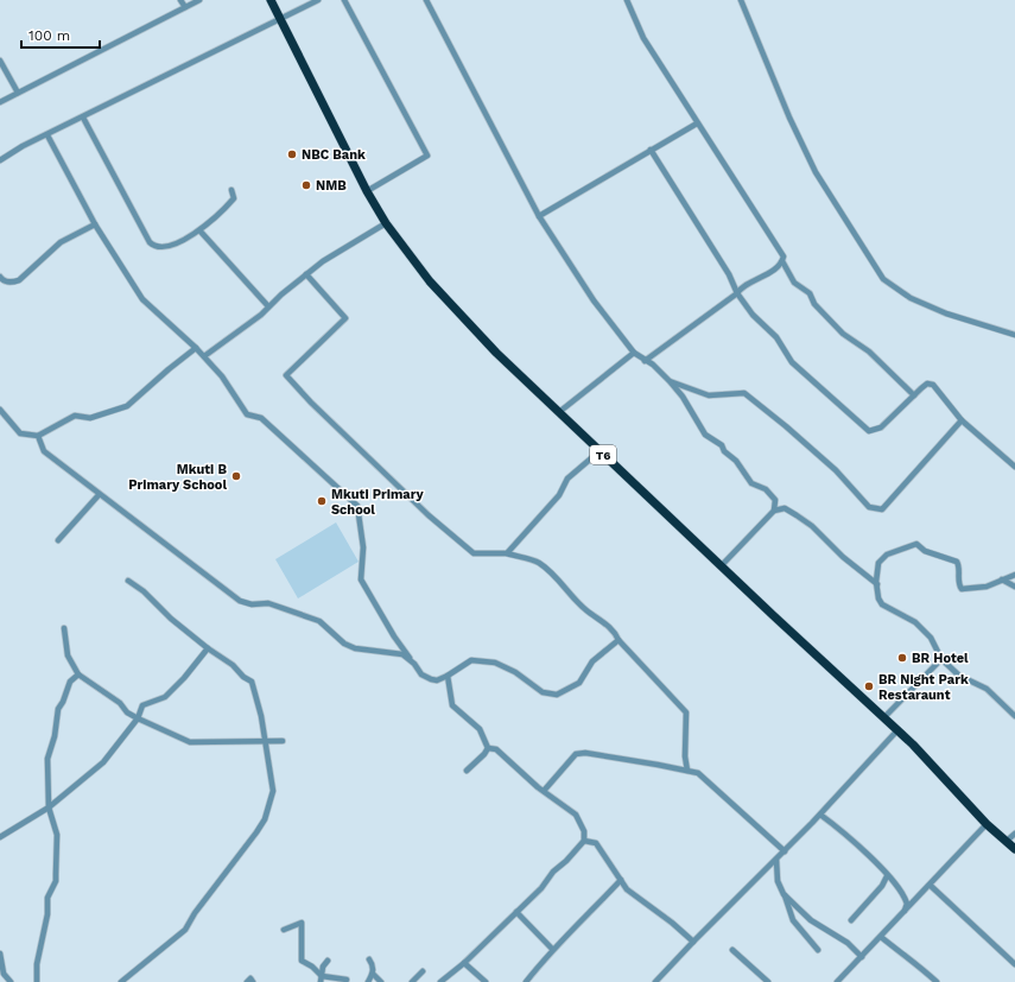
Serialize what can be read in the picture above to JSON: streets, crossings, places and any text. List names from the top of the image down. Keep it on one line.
{"streets":{"highway":["T6"]},"places":["NBC Bank","NMB","Mkuti B Primary School","Mkuti Primary School","BR Hotel","BR Night Park Restaraunt"],"scale_bar":"100 m"}
